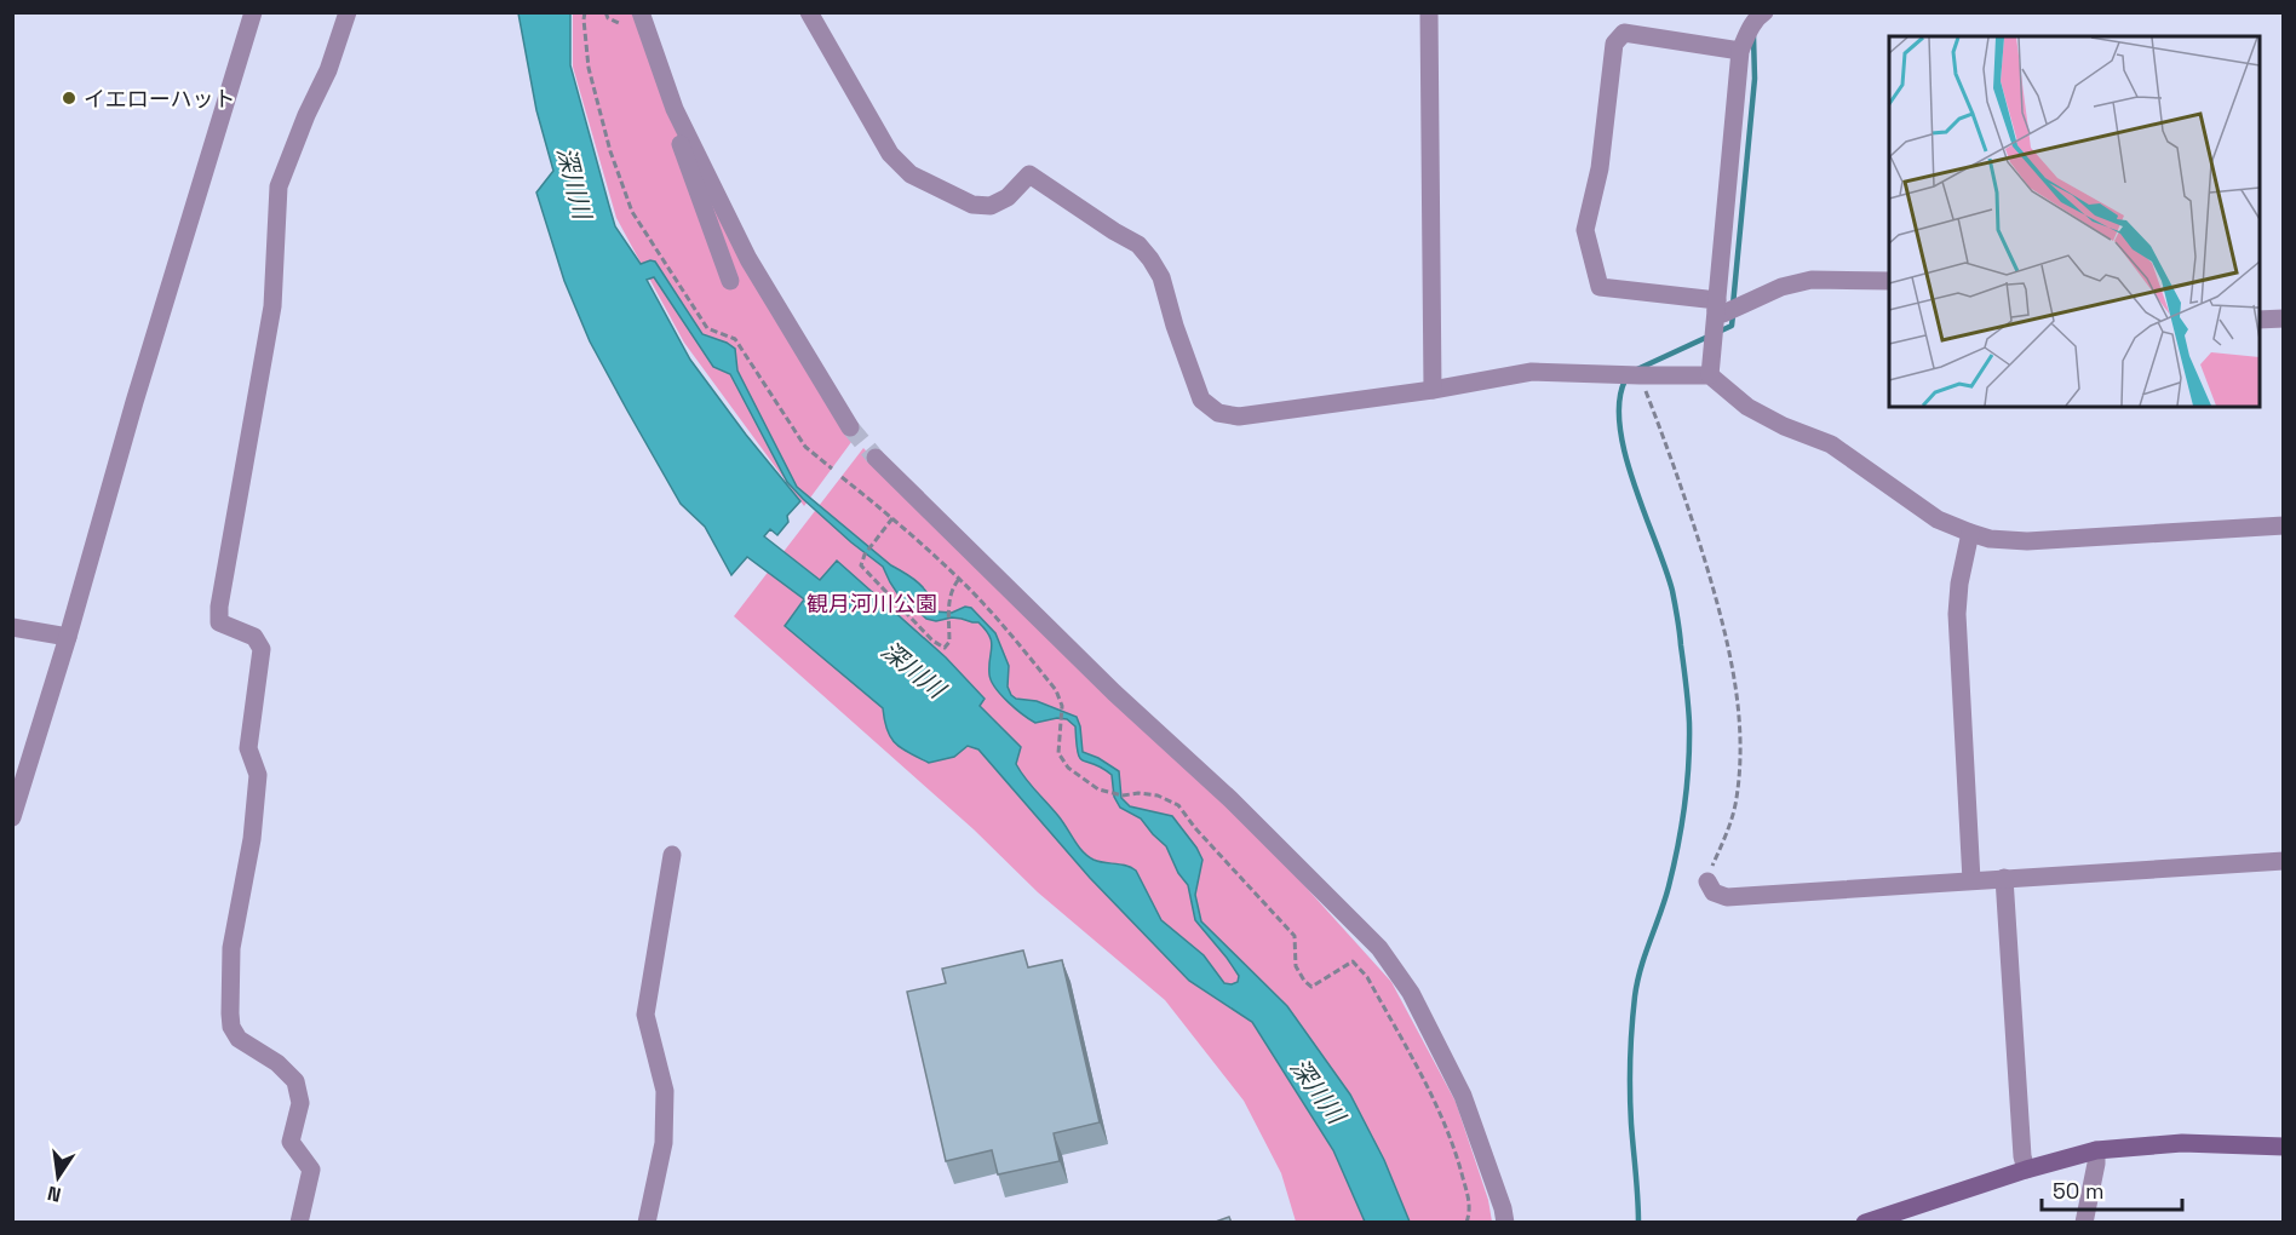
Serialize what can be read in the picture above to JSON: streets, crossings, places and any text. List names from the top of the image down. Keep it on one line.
{"water":["深川川"],"parks":["観月河川公園"],"places":["イエローハット"],"scale_bar":"50 m","north":"bottom"}
